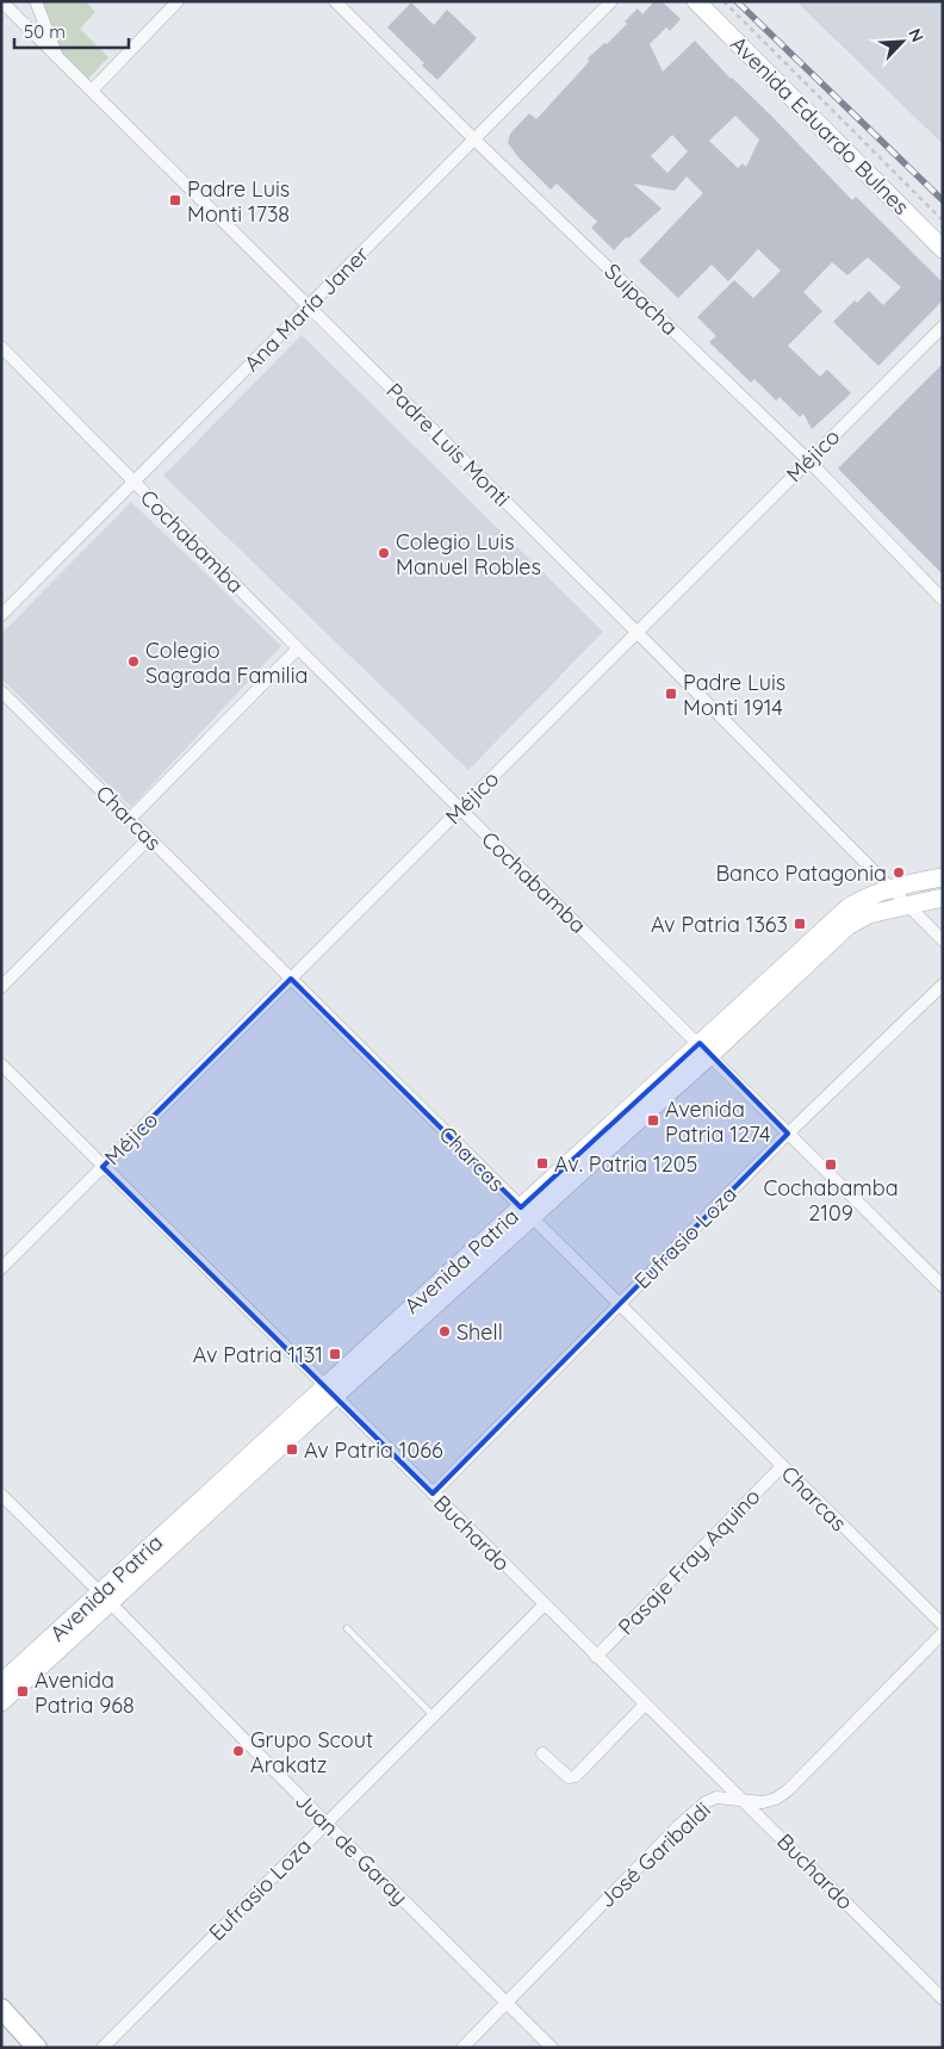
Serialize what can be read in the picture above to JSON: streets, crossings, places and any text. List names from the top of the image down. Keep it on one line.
{"streets":{"main road":["Avenida Eduardo Bulnes","Avenida Patria"],"street":["Suipacha","Ana María Janer","Padre Luis Monti","Méjico","Cochabamba","Charcas","Eufrasio Loza","Buchardo","Pasaje Fray Aquino","Juan de Garay","José Garibaldi"]},"crossings":[["Suipacha","Ana María Janer"],["Suipacha","Méjico"],["Ana María Janer","Padre Luis Monti"],["Ana María Janer","Cochabamba"],["Padre Luis Monti","Méjico"],["Padre Luis Monti","Avenida Patria"],["Méjico","Cochabamba"],["Méjico","Charcas"],["Méjico","Buchardo"],["Cochabamba","Eufrasio Loza"],["Cochabamba","Avenida Patria"],["Charcas","Eufrasio Loza"],["Charcas","Avenida Patria"],["Charcas","Pasaje Fray Aquino"],["Eufrasio Loza","Buchardo"],["Eufrasio Loza","Juan de Garay"],["Avenida Patria","Buchardo"],["Avenida Patria","Juan de Garay"],["Buchardo","Pasaje Fray Aquino"],["Buchardo","José Garibaldi"],["Juan de Garay","José Garibaldi"]],"places":{"transit":["Padre Luis Monti 1738","Padre Luis Monti 1914","Av Patria 1363","Avenida Patria 1274","Av. Patria 1205","Cochabamba 2109","Av Patria 1131","Av Patria 1066","Avenida Patria 968"],"other":["Colegio Luis Manuel Robles","Colegio Sagrada Familia","Banco Patagonia","Shell","Grupo Scout Arakatz"]},"scale_bar":"50 m","north":"top right"}
